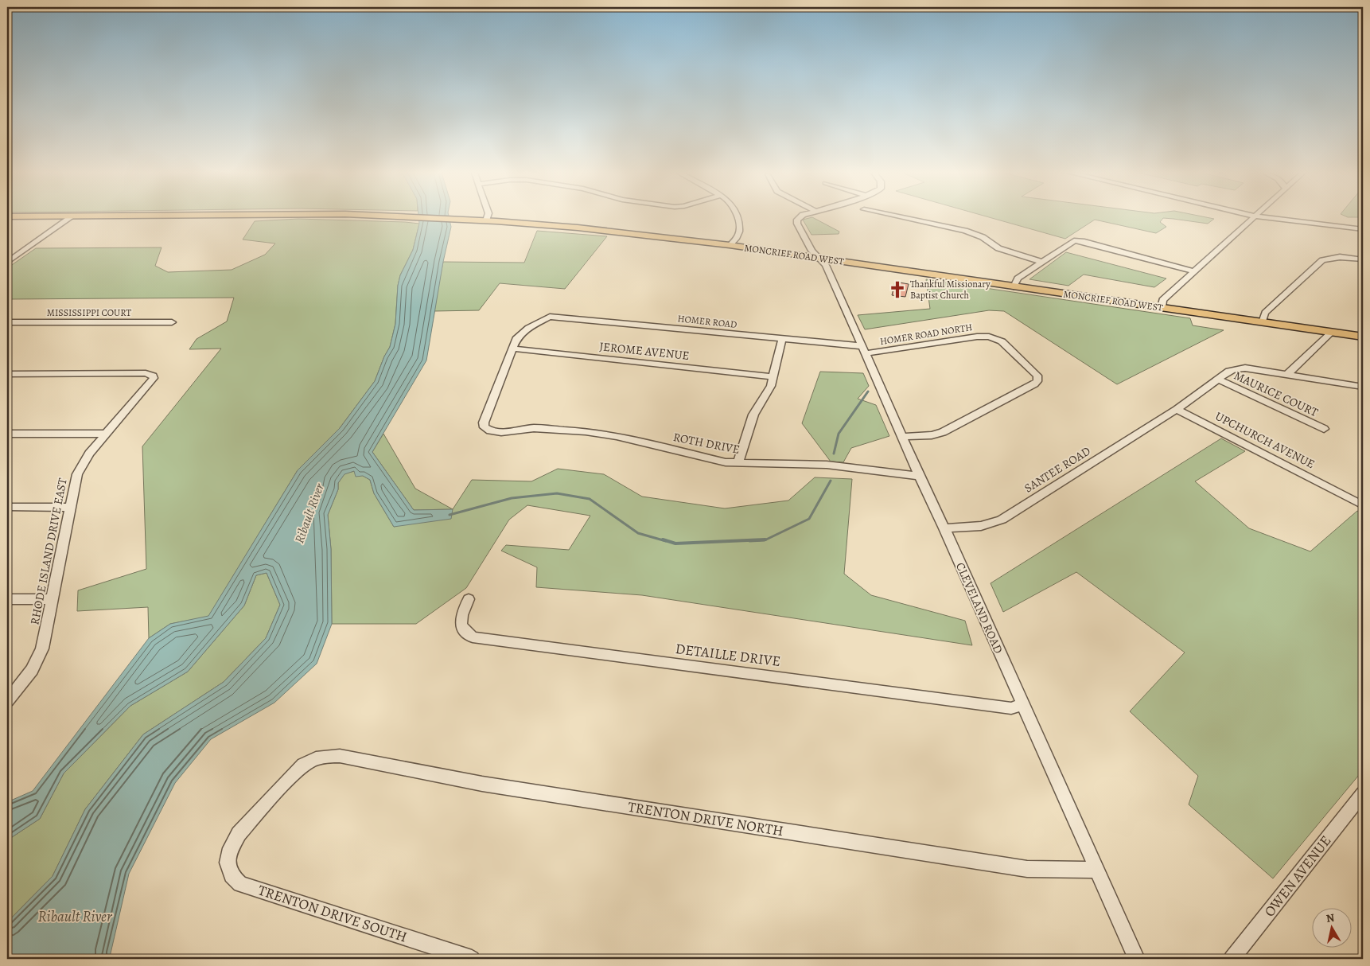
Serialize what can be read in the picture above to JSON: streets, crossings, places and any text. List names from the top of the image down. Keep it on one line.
{"streets":{"main road":["MONCRIEF ROAD WEST"],"street":["MISSISSIPPI COURT","HOMER ROAD","HOMER ROAD NORTH","JEROME AVENUE","MAURICE COURT","UPCHURCH AVENUE","ROTH DRIVE","SANTEE ROAD","RHODE ISLAND DRIVE EAST","CLEVELAND ROAD","DETAILLE DRIVE","TRENTON DRIVE NORTH","OWEN AVENUE","TRENTON DRIVE SOUTH"]},"crossings":[["MONCRIEF ROAD WEST","CLEVELAND ROAD"],["HOMER ROAD","HOMER ROAD NORTH"],["HOMER ROAD","JEROME AVENUE"],["HOMER ROAD","ROTH DRIVE"],["HOMER ROAD","CLEVELAND ROAD"],["HOMER ROAD NORTH","CLEVELAND ROAD"],["JEROME AVENUE","ROTH DRIVE"],["UPCHURCH AVENUE","SANTEE ROAD"],["ROTH DRIVE","CLEVELAND ROAD"],["SANTEE ROAD","CLEVELAND ROAD"],["CLEVELAND ROAD","DETAILLE DRIVE"],["CLEVELAND ROAD","TRENTON DRIVE NORTH"],["TRENTON DRIVE NORTH","TRENTON DRIVE SOUTH"]],"water":["Ribault River"],"places":{"church":["Thankful Missionary Baptist Church"]},"north":"top"}
